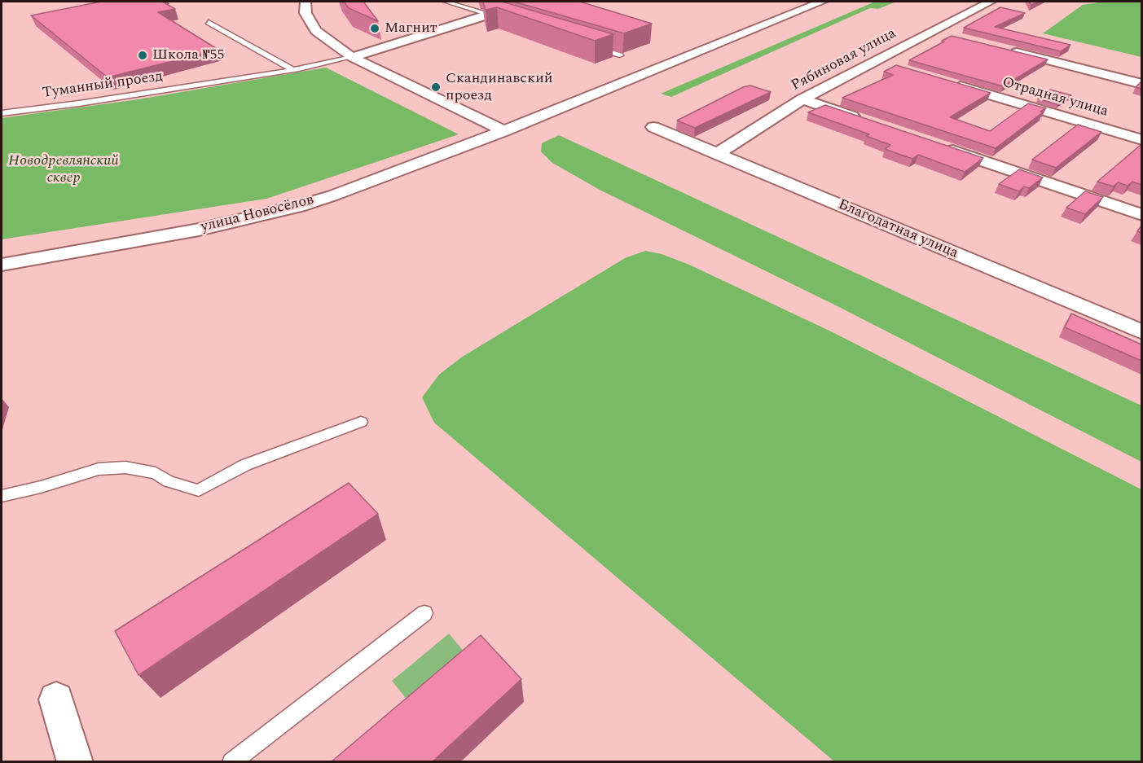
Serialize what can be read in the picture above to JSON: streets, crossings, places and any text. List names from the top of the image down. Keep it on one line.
{"streets":{"street":["Рябиновая улица","Отрадная улица","улица Новосёлов","Благодатная улица"],"lane":["Туманный проезд"]},"crossings":[["Рябиновая улица","Благодатная улица"]],"parks":["Новодревлянский сквер"],"places":["Магнит","Школа №55","Скандинавский проезд"]}
